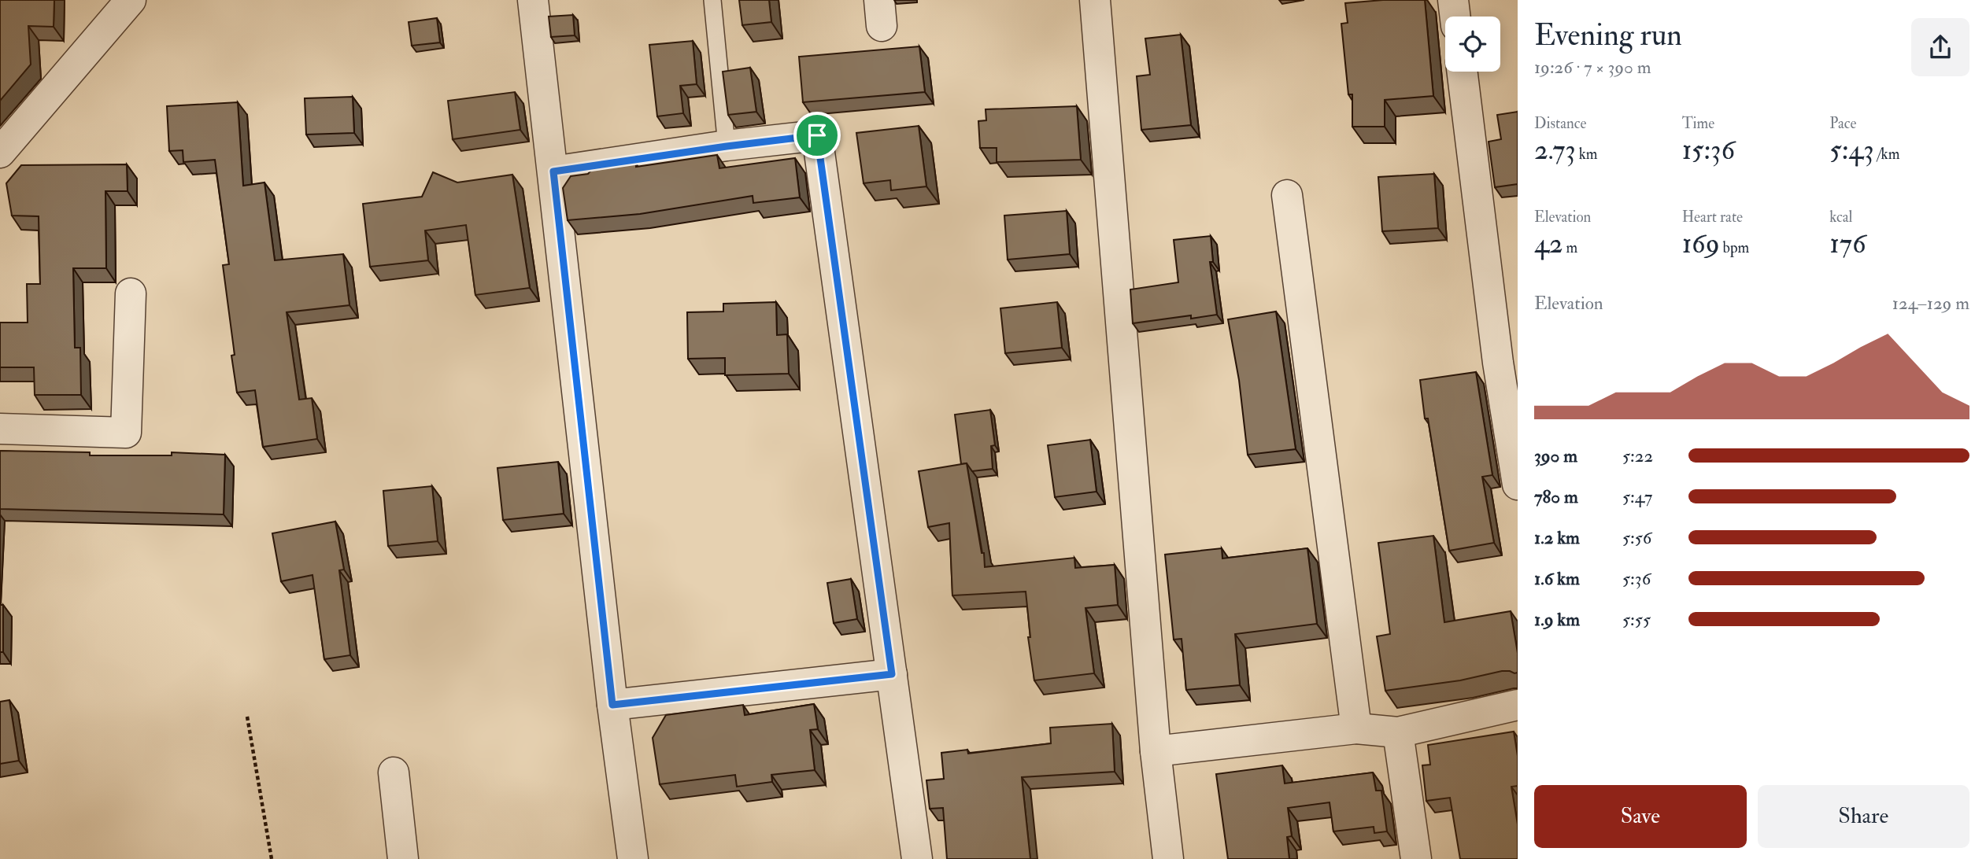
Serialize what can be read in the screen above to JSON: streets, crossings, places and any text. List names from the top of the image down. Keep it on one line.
{"page":{"heading":["Evening run","19:26 · 7 × 390 m"],"stats":[["Distance","2.73 km"],["Time","15:36"],["Pace","5:43 /km"],["Elevation","42 m"],["Heart rate","169 bpm"],["kcal","176"]],"chart":["Elevation","124–129 m"],"list":[{"name":"390 m","note":"5:22"},{"name":"780 m","note":"5:47"},{"name":"1.2 km","note":"5:56"},{"name":"1.6 km","note":"5:36"},{"name":"1.9 km","note":"5:55"}],"buttons":["Save","Share"]}}
